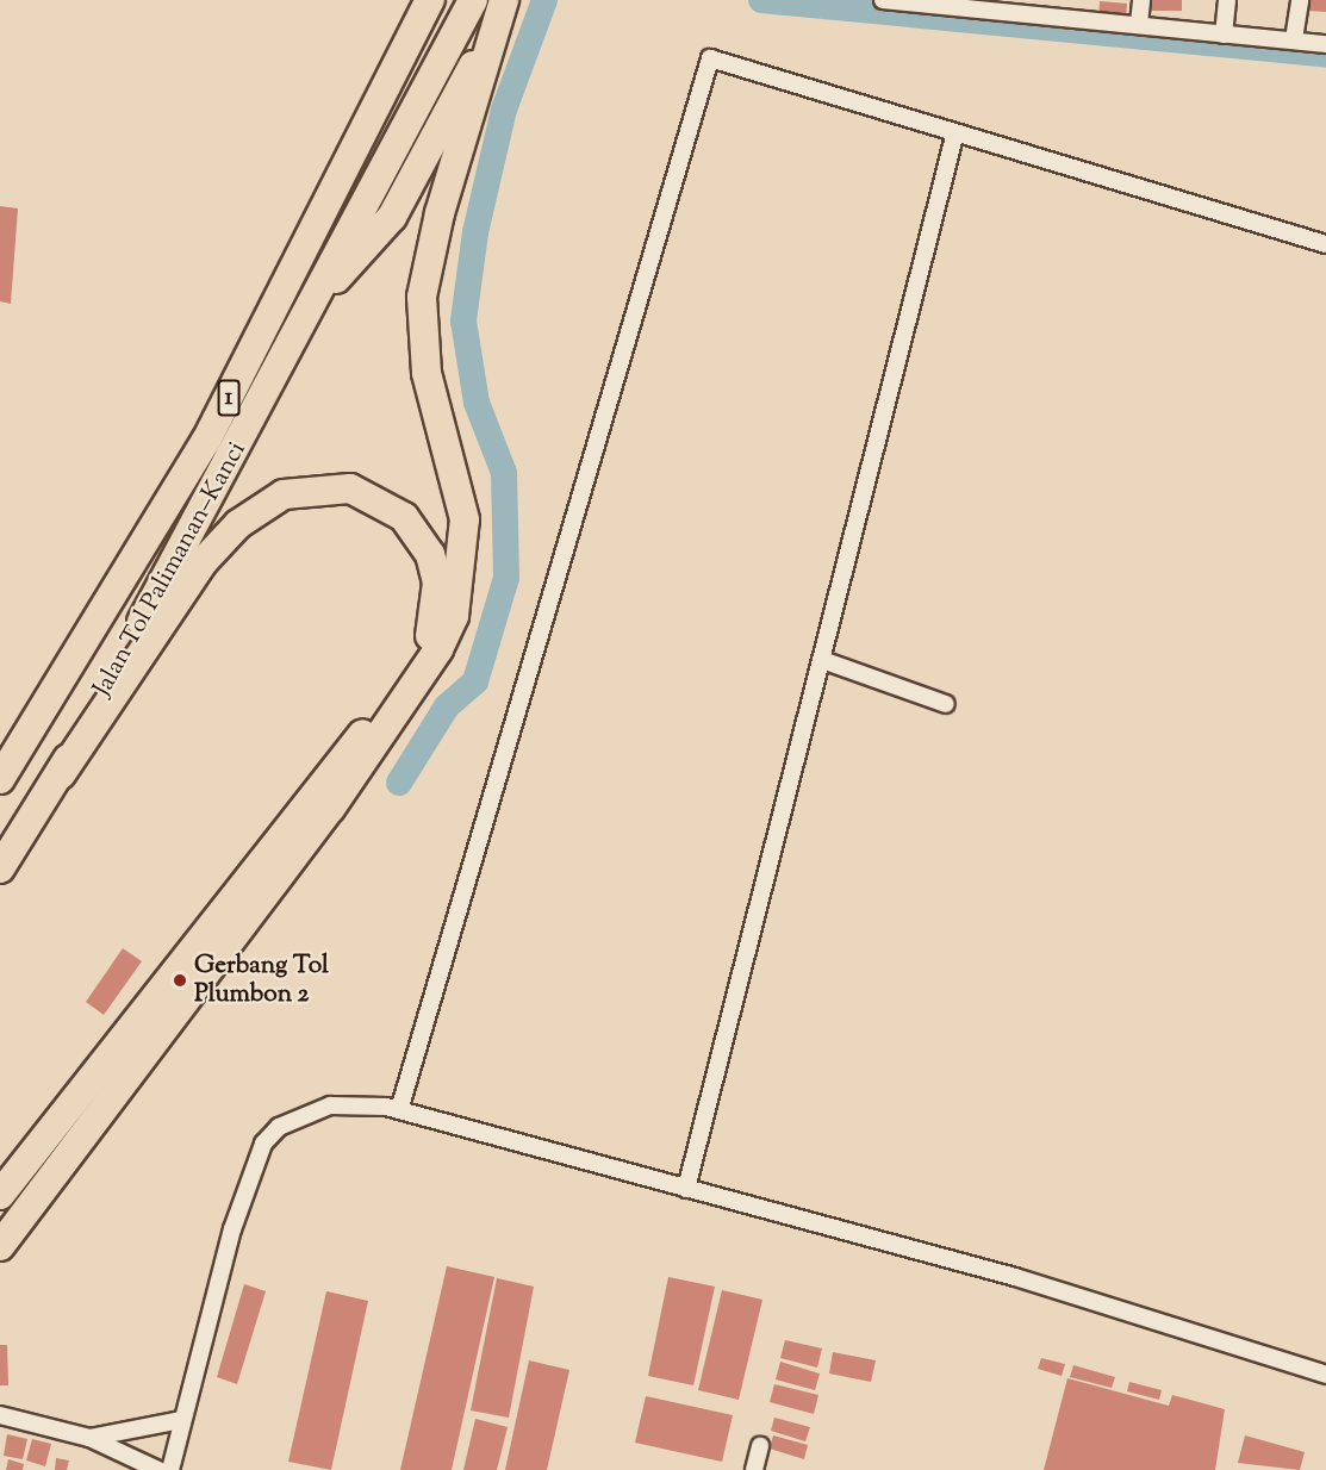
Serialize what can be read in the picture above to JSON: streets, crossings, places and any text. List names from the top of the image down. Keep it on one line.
{"streets":{"highway":["1","Jalan Tol Palimanan–Kanci"]},"places":["Gerbang Tol Plumbon 2"]}
